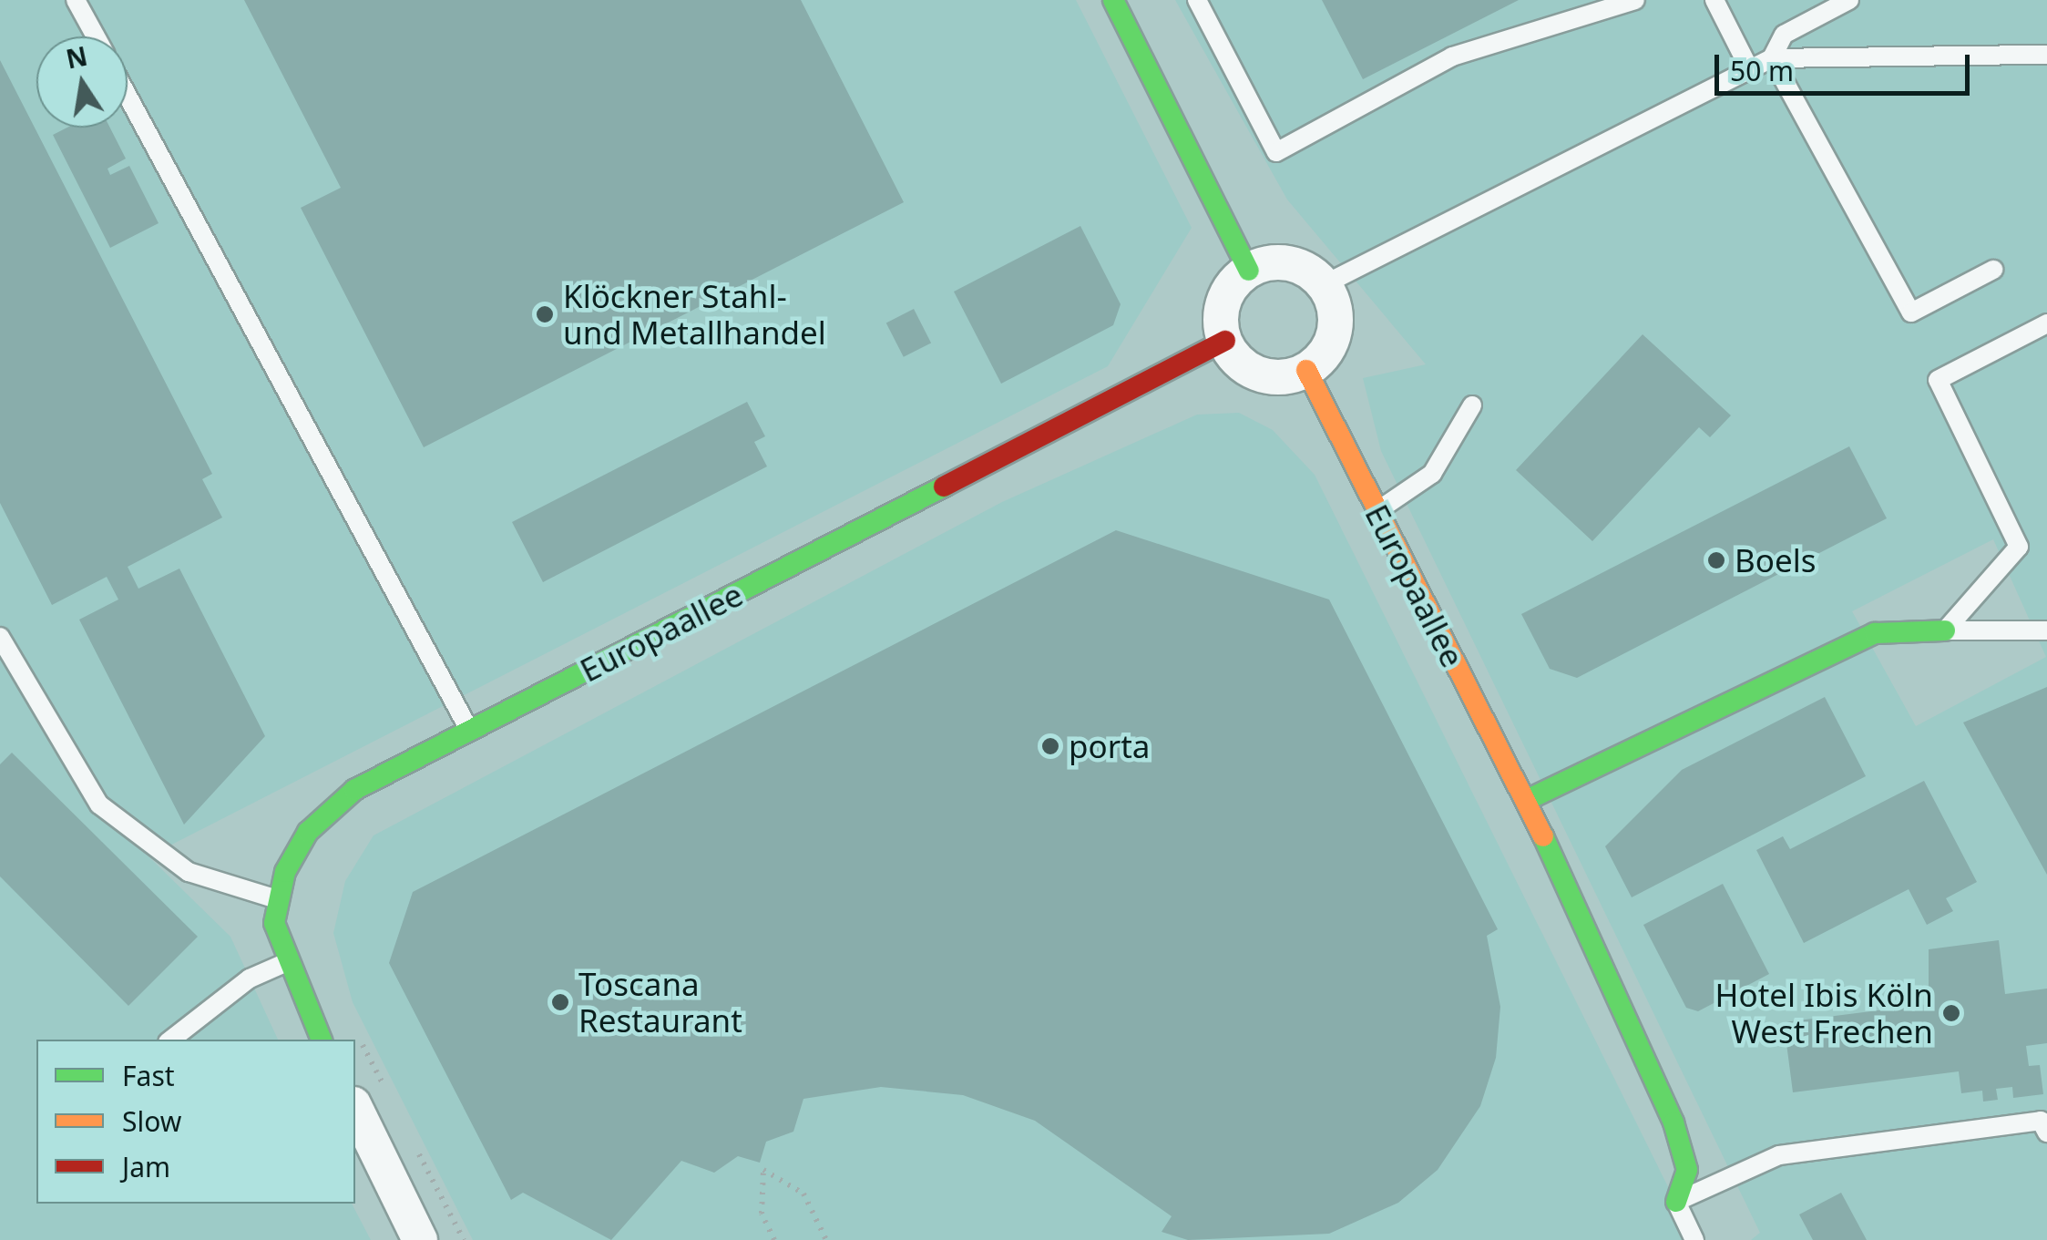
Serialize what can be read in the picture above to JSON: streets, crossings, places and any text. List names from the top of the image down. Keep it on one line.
{"streets":{"street":["Europaallee"]},"places":["Klöckner Stahl- und Metallhandel","Boels","porta","Toscana Restaurant","Hotel Ibis Köln West Frechen"],"legend":["Fast","Slow","Jam"],"scale_bar":"50 m","north":"top"}
